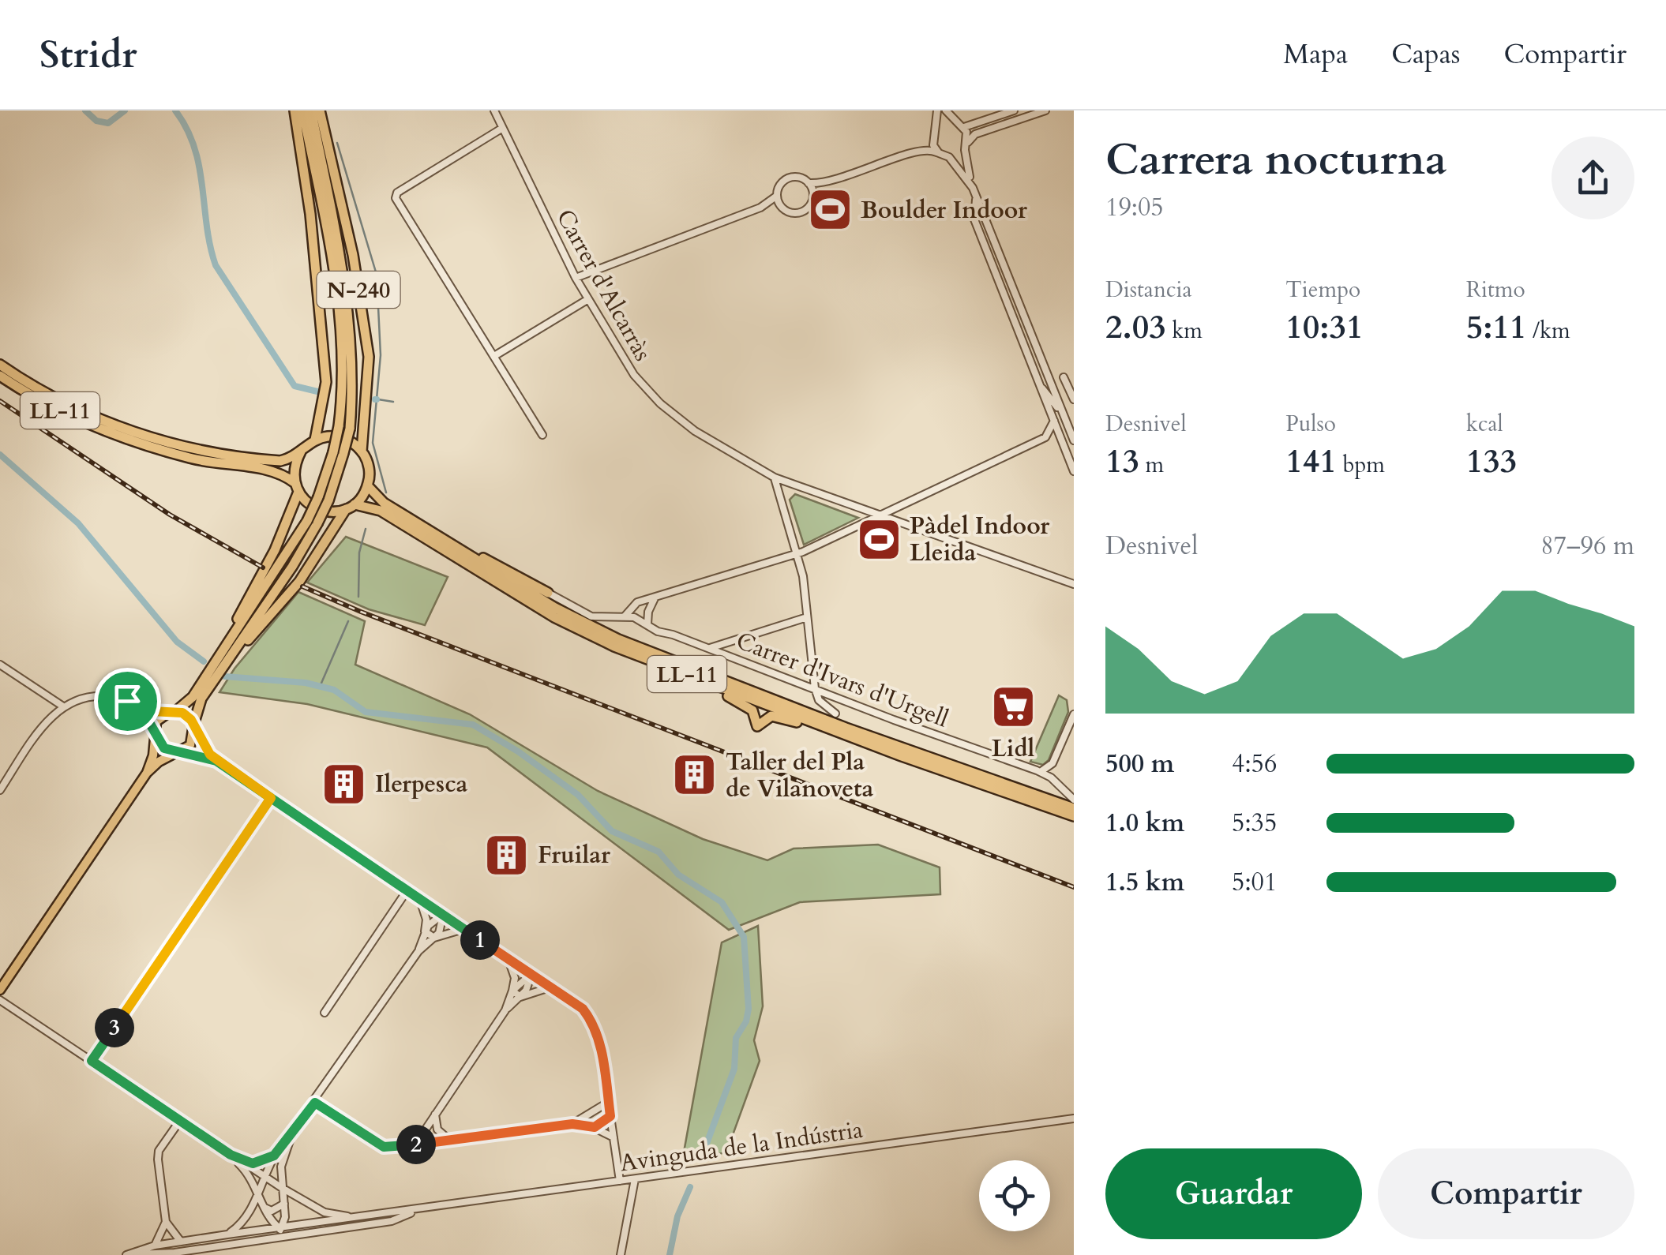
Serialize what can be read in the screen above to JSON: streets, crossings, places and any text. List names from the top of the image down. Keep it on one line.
{"streets":{"highway":["N-240","LL-11"],"street":["Carrer d'Alcarràs","Carrer d'Ivars d'Urgell","Avinguda de la Indústria"]},"crossings":[["N-240","LL-11"]],"places":{"sports":["Boulder Indoor","Pàdel Indoor Lleida"],"supermarket":["Lidl"],"building":["Taller del Pla de Vilanoveta","Ilerpesca","Fruilar"]},"page":{"header":"Stridr","nav":["Mapa","Capas","Compartir"],"heading":["Carrera nocturna","19:05"],"stats":[["Distancia","2.03 km"],["Tiempo","10:31"],["Ritmo","5:11 /km"],["Desnivel","13 m"],["Pulso","141 bpm"],["kcal","133"]],"chart":["Desnivel","87–96 m"],"list":[{"name":"500 m","note":"4:56"},{"name":"1.0 km","note":"5:35"},{"name":"1.5 km","note":"5:01"}],"pins":["1","3","2"],"buttons":["Guardar","Compartir"]}}
